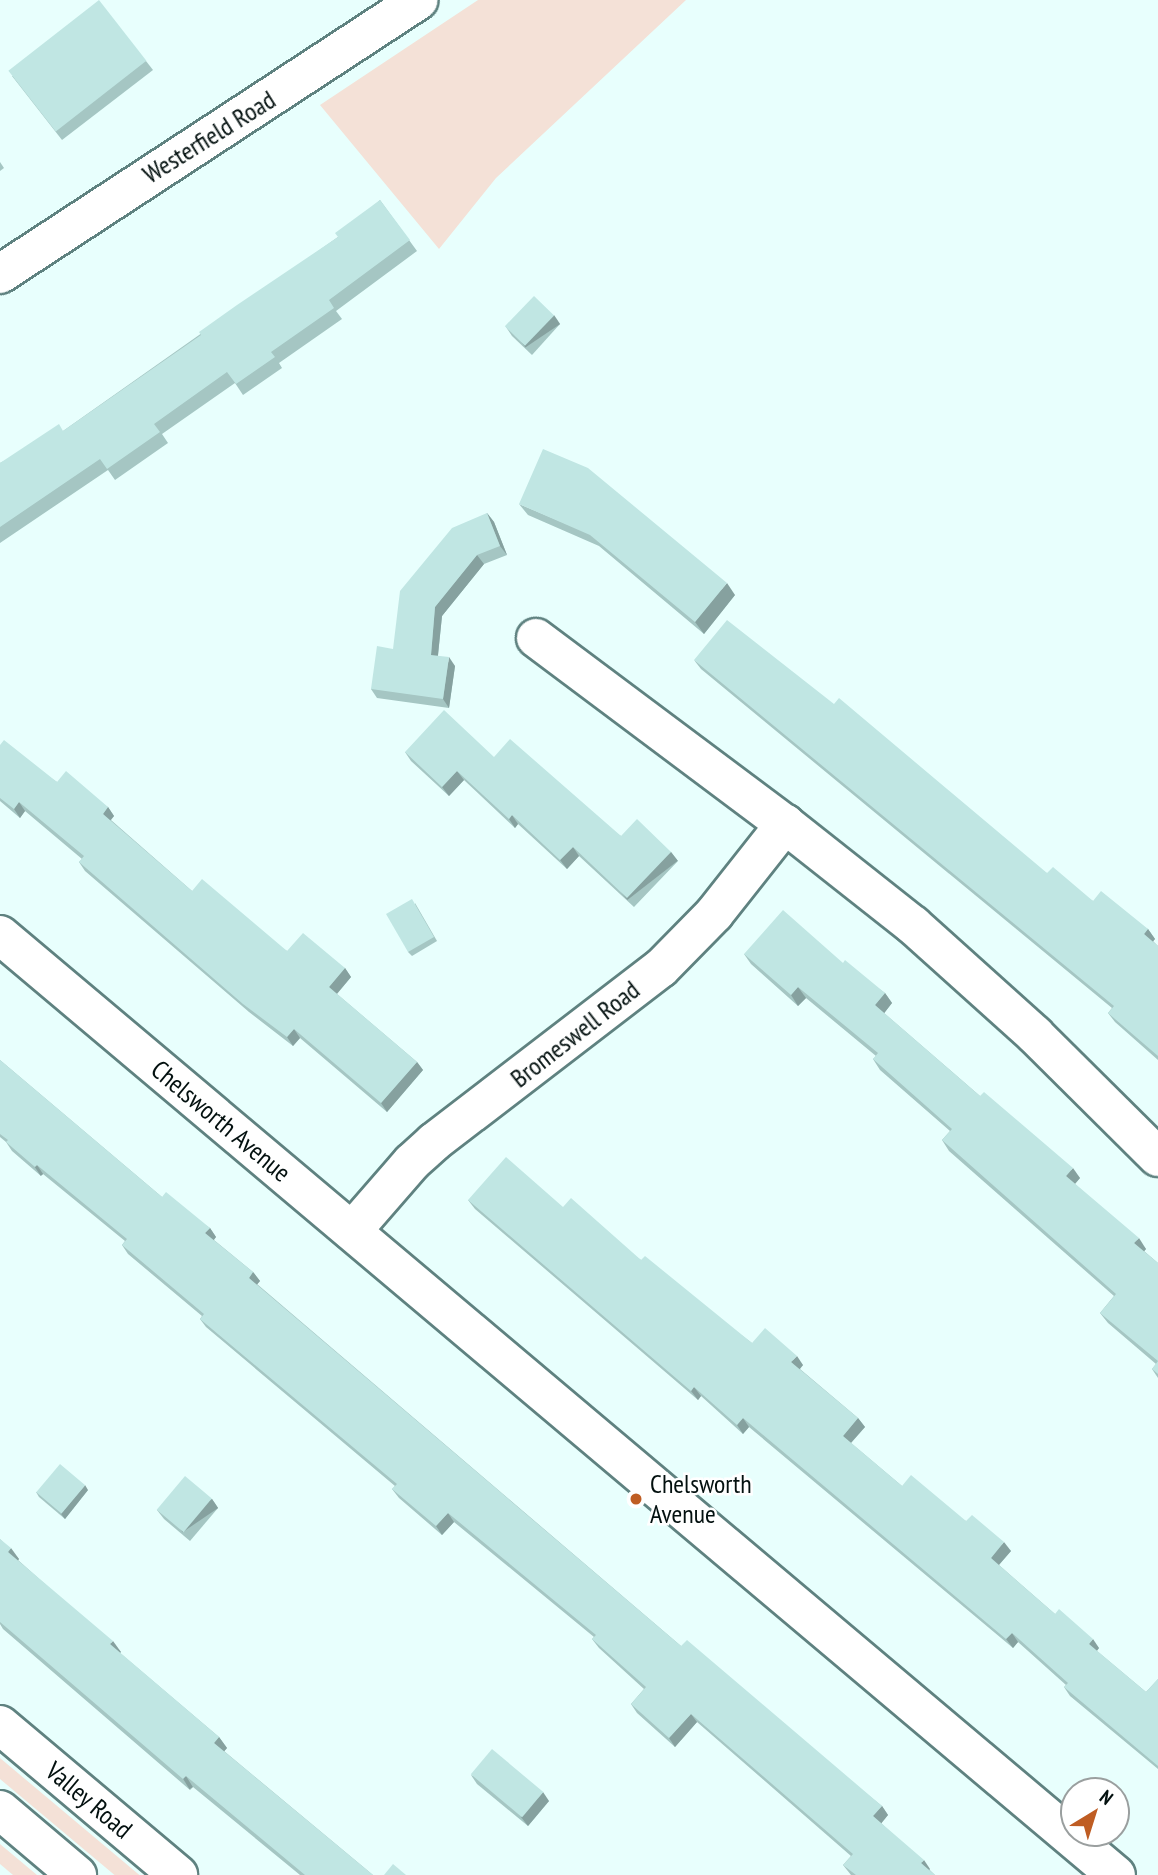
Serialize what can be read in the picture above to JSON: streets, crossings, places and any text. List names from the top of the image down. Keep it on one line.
{"streets":{"street":["Westerfield Road","Bromeswell Road","Chelsworth Avenue","Valley Road"]},"crossings":[["Bromeswell Road","Chelsworth Avenue"]],"places":["Chelsworth Avenue"],"north":"top right"}
